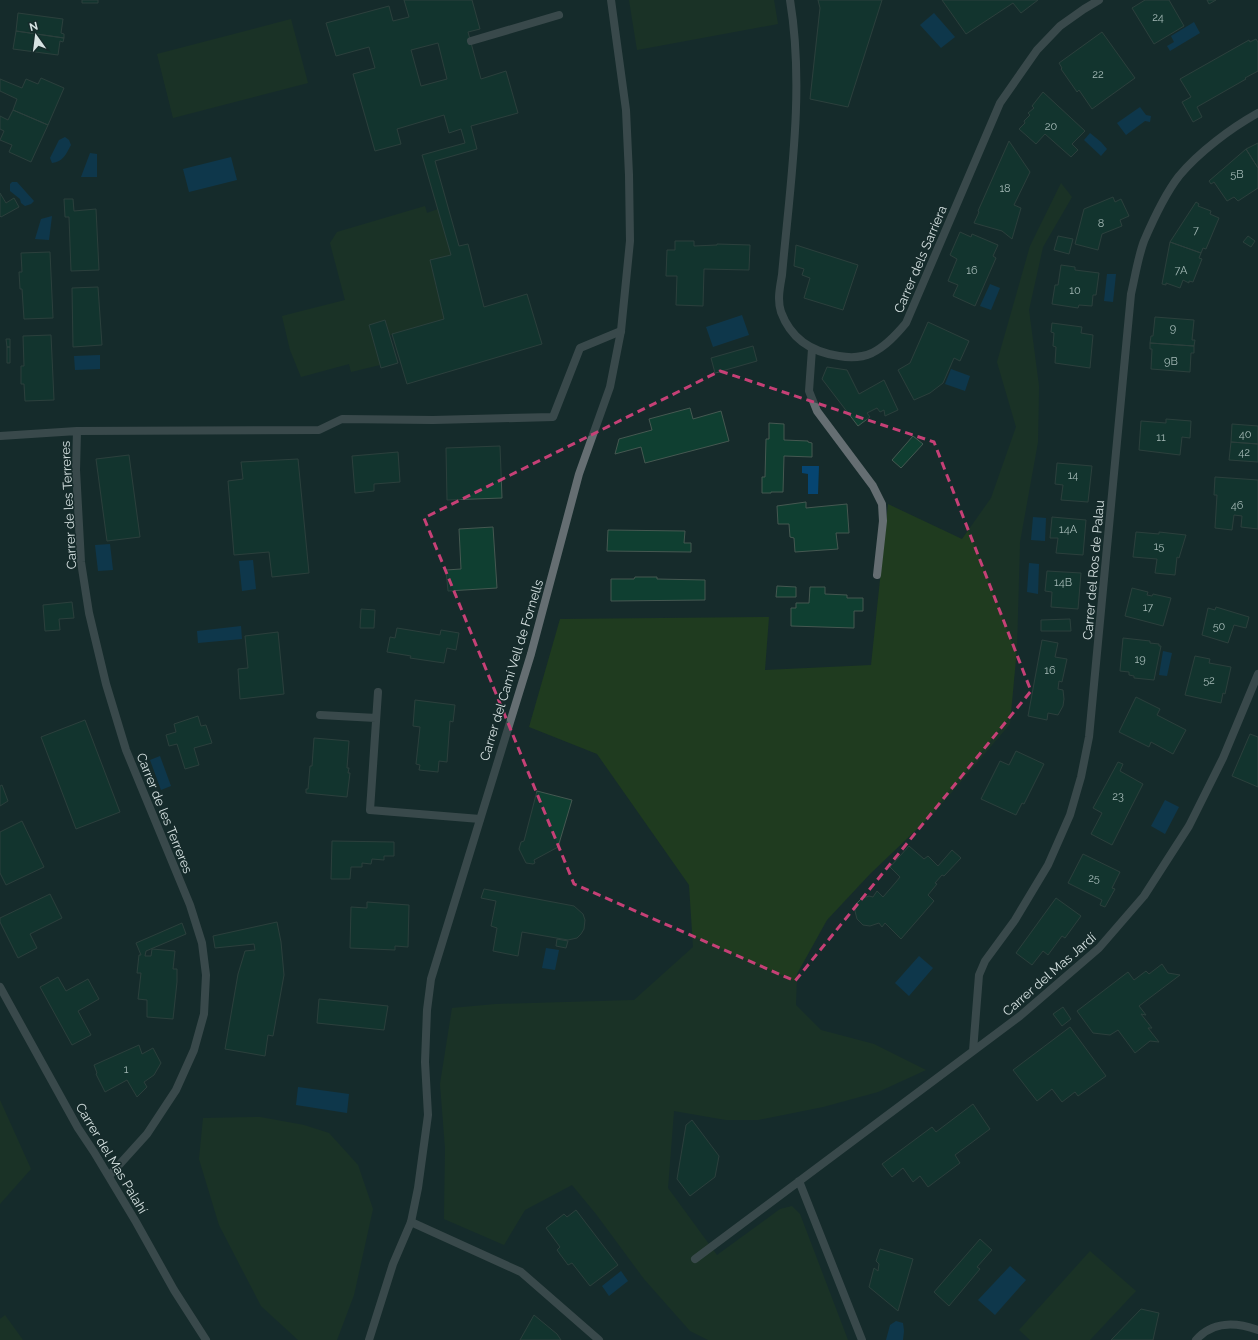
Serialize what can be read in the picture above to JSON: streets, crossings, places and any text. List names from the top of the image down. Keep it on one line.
{"streets":{"street":["Carrer dels Sarriera","Carrer de les Terreres","Carrer del Ros de Palau","Carrer del Camí Vell de Fornells","Carrer del Mas Jardí","Carrer del Mas Palahí"]},"crossings":[["Carrer de les Terreres","Carrer del Mas Palahí"],["Carrer del Ros de Palau","Carrer del Mas Jardí"]],"house_numbers":["24","22","20","5B","18","8","7","16","7A","10","9","9B","40","11","42","14","46","14A","15","14B","17","50","19","16","52","23","25","1"],"north":"top"}
